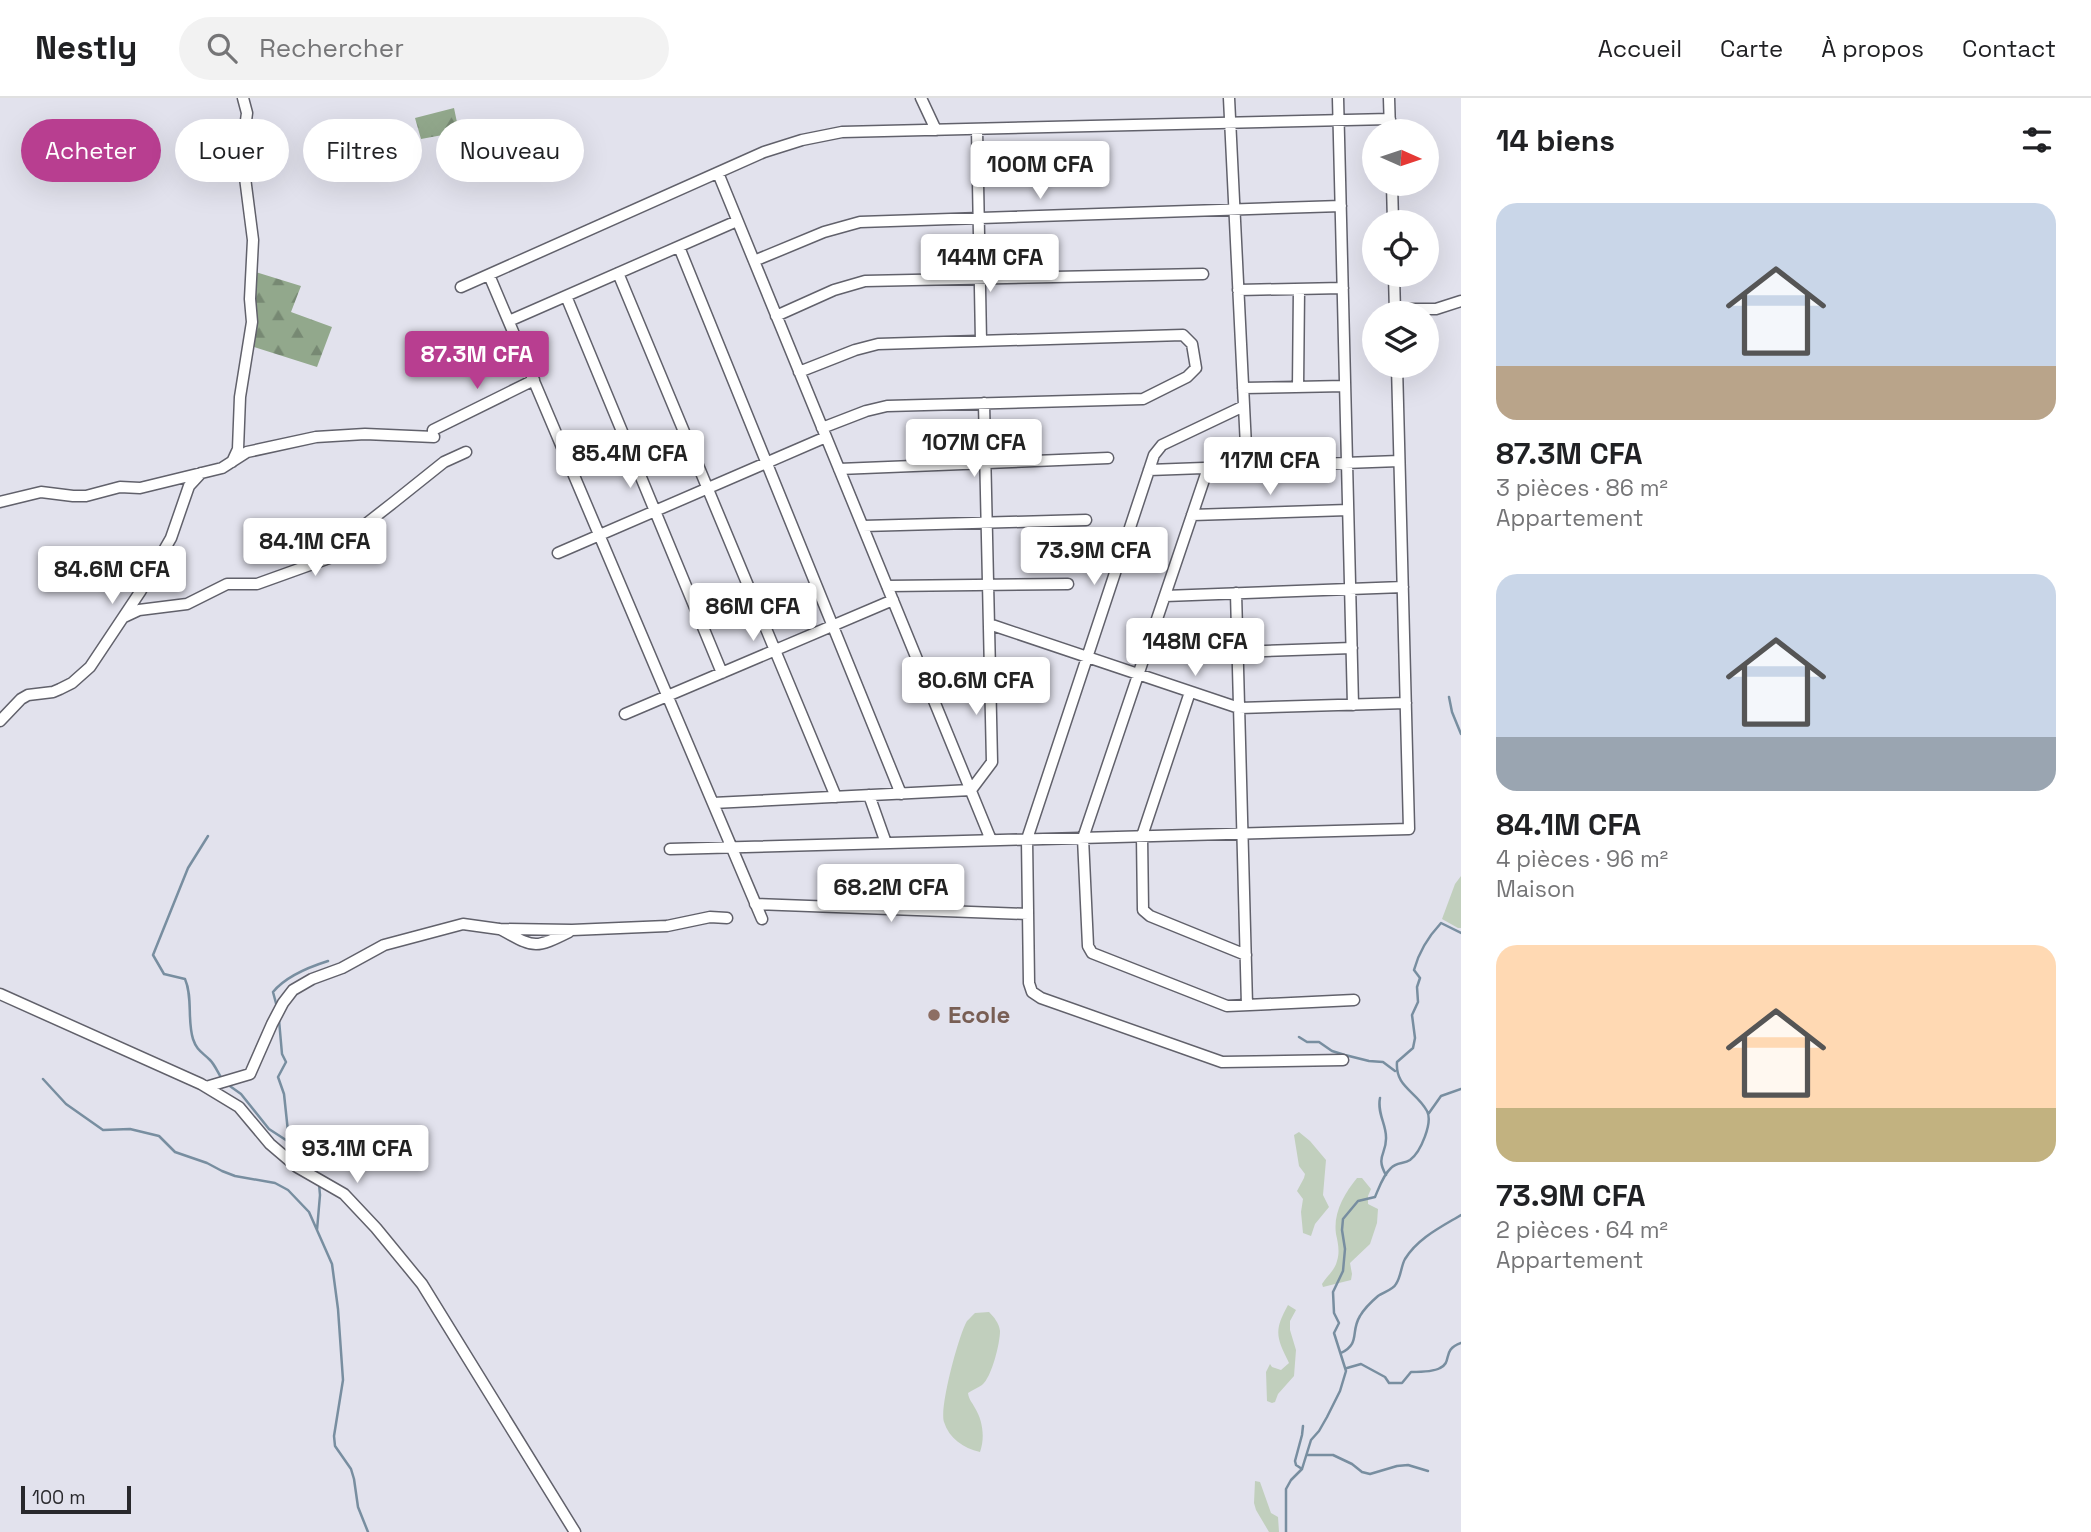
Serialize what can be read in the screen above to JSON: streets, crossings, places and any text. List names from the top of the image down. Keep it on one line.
{"places":["Ecole"],"scale_bar":"100 m","north":"right","page":{"header":"Nestly","search":"Rechercher","nav":["Accueil","Carte","À propos","Contact"],"heading":"14 biens","chip":["Acheter","Louer","Filtres","Nouveau"],"price":["100M CFA","144M CFA","87.3M CFA","107M CFA","85.4M CFA","117M CFA","84.1M CFA","73.9M CFA","84.6M CFA","86M CFA","148M CFA","80.6M CFA","68.2M CFA","93.1M CFA"],"list":[{"name":"87.3M CFA","note":"3 pièces · 86 m² · Appartement"},{"name":"84.1M CFA","note":"4 pièces · 96 m² · Maison"},{"name":"73.9M CFA","note":"2 pièces · 64 m² · Appartement"}],"scale":"100 m"}}
